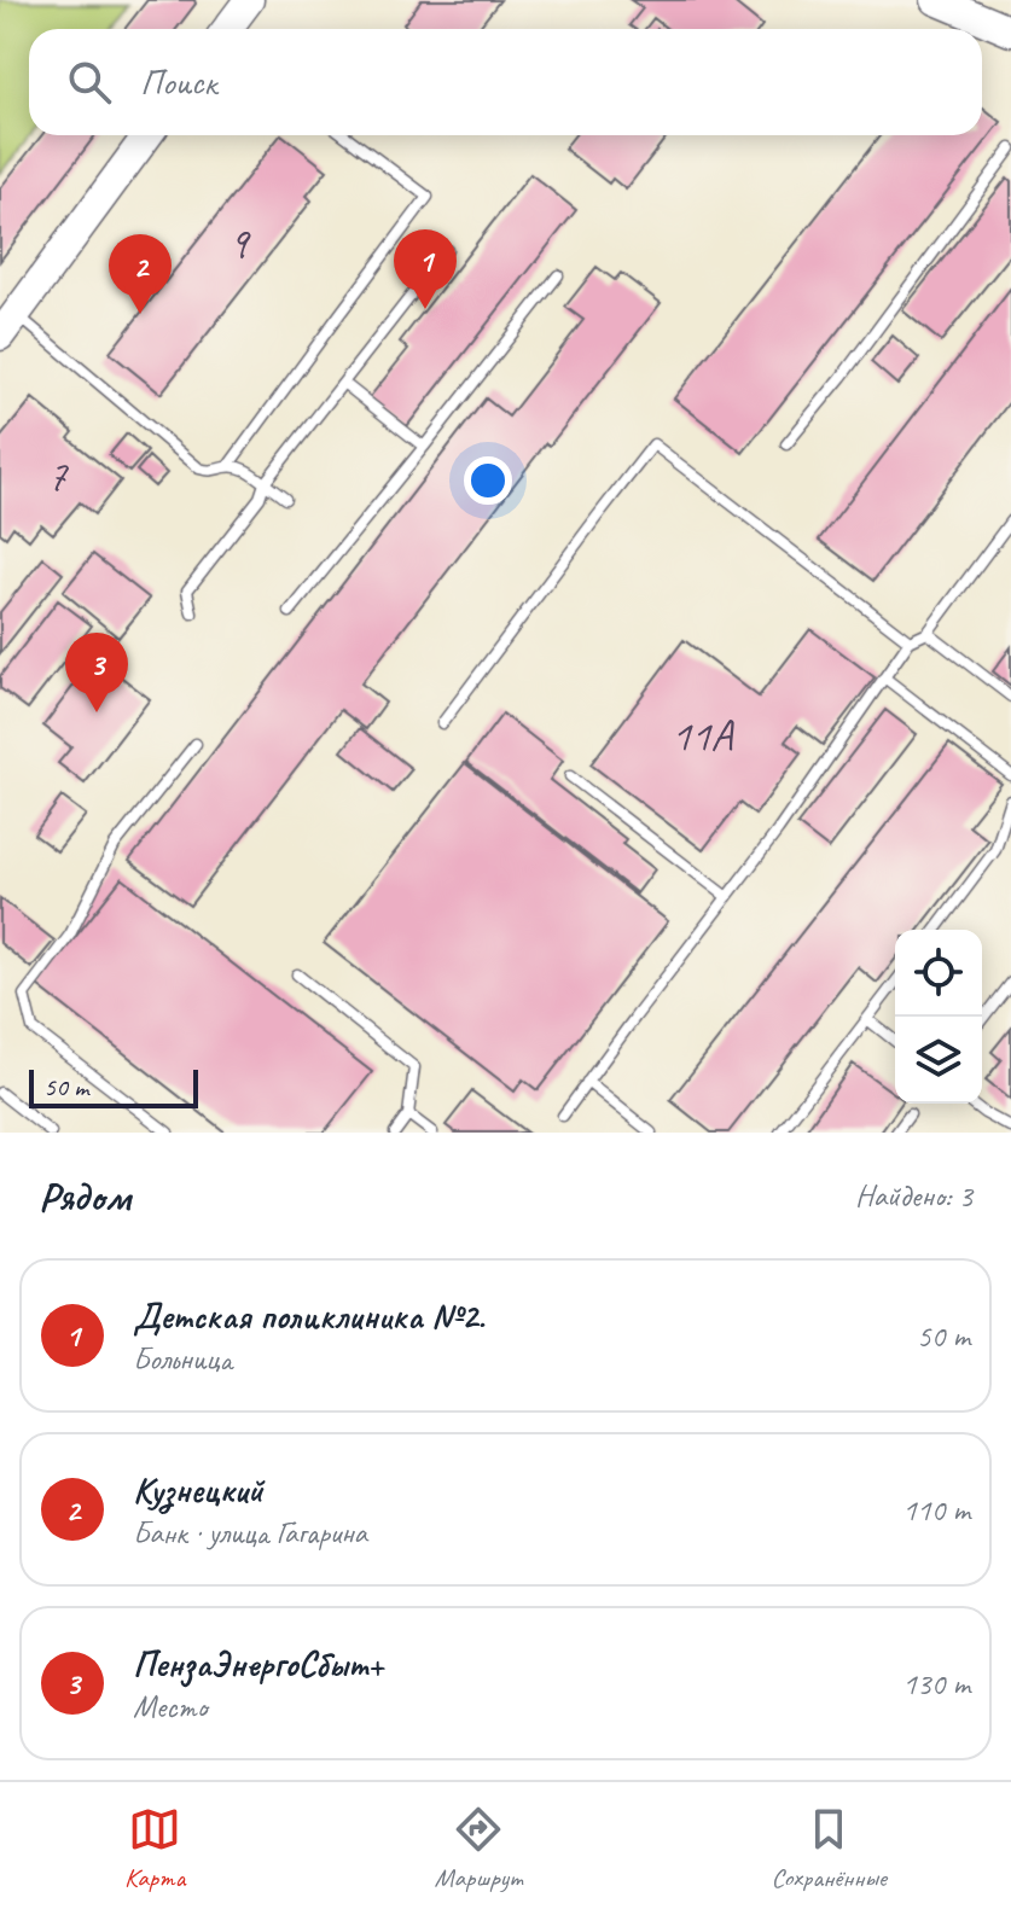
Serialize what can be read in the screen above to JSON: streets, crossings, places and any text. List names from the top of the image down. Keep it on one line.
{"house_numbers":["9","7","11А"],"scale_bar":"50 m","page":{"search":"Поиск","pins":["1","2","3"],"scale":"50 m","heading":["Рядом","Найдено: 3"],"list":[{"mark":"1","name":"Детская поликлиника №2.","note":"Больница","value":"50 m"},{"mark":"2","name":"Кузнецкий","note":"Банк · улица Гагарина","value":"110 m"},{"mark":"3","name":"ПензаЭнергоСбыт+","note":"Место","value":"130 m"}],"nav":["Карта","Маршрут","Сохранённые"]}}
